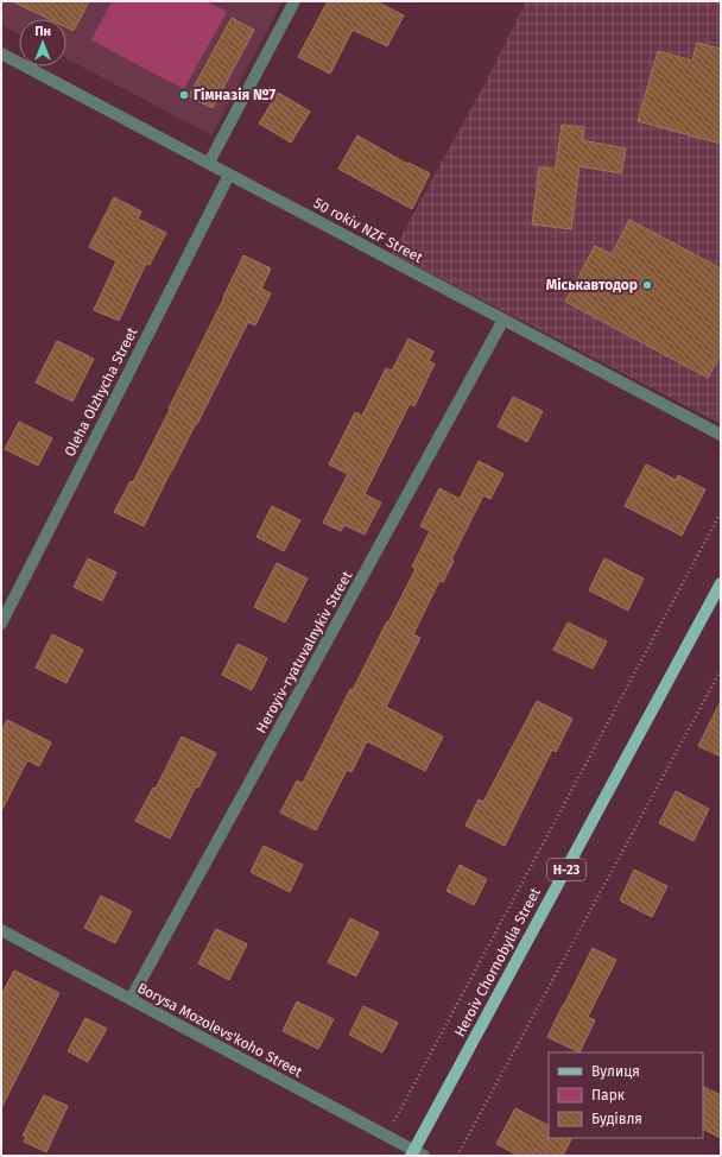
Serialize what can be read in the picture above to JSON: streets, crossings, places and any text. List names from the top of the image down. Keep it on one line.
{"streets":{"main road":["Н-23","Heroiv Chornobylia Street"],"street":["50 rokiv NZF Street","Oleha Olzhycha Street","Heroyiv-ryatuvalnykiv Street","Borysa Mozolevs'koho Street"]},"crossings":[["50 rokiv NZF Street","Oleha Olzhycha Street"],["50 rokiv NZF Street","Heroyiv-ryatuvalnykiv Street"],["Heroyiv-ryatuvalnykiv Street","Borysa Mozolevs'koho Street"],["Heroiv Chornobylia Street","Borysa Mozolevs'koho Street"]],"places":["Гімназія №7","Міськавтодор"],"legend":["Вулиця","Парк","Будівля"],"north":"top"}
